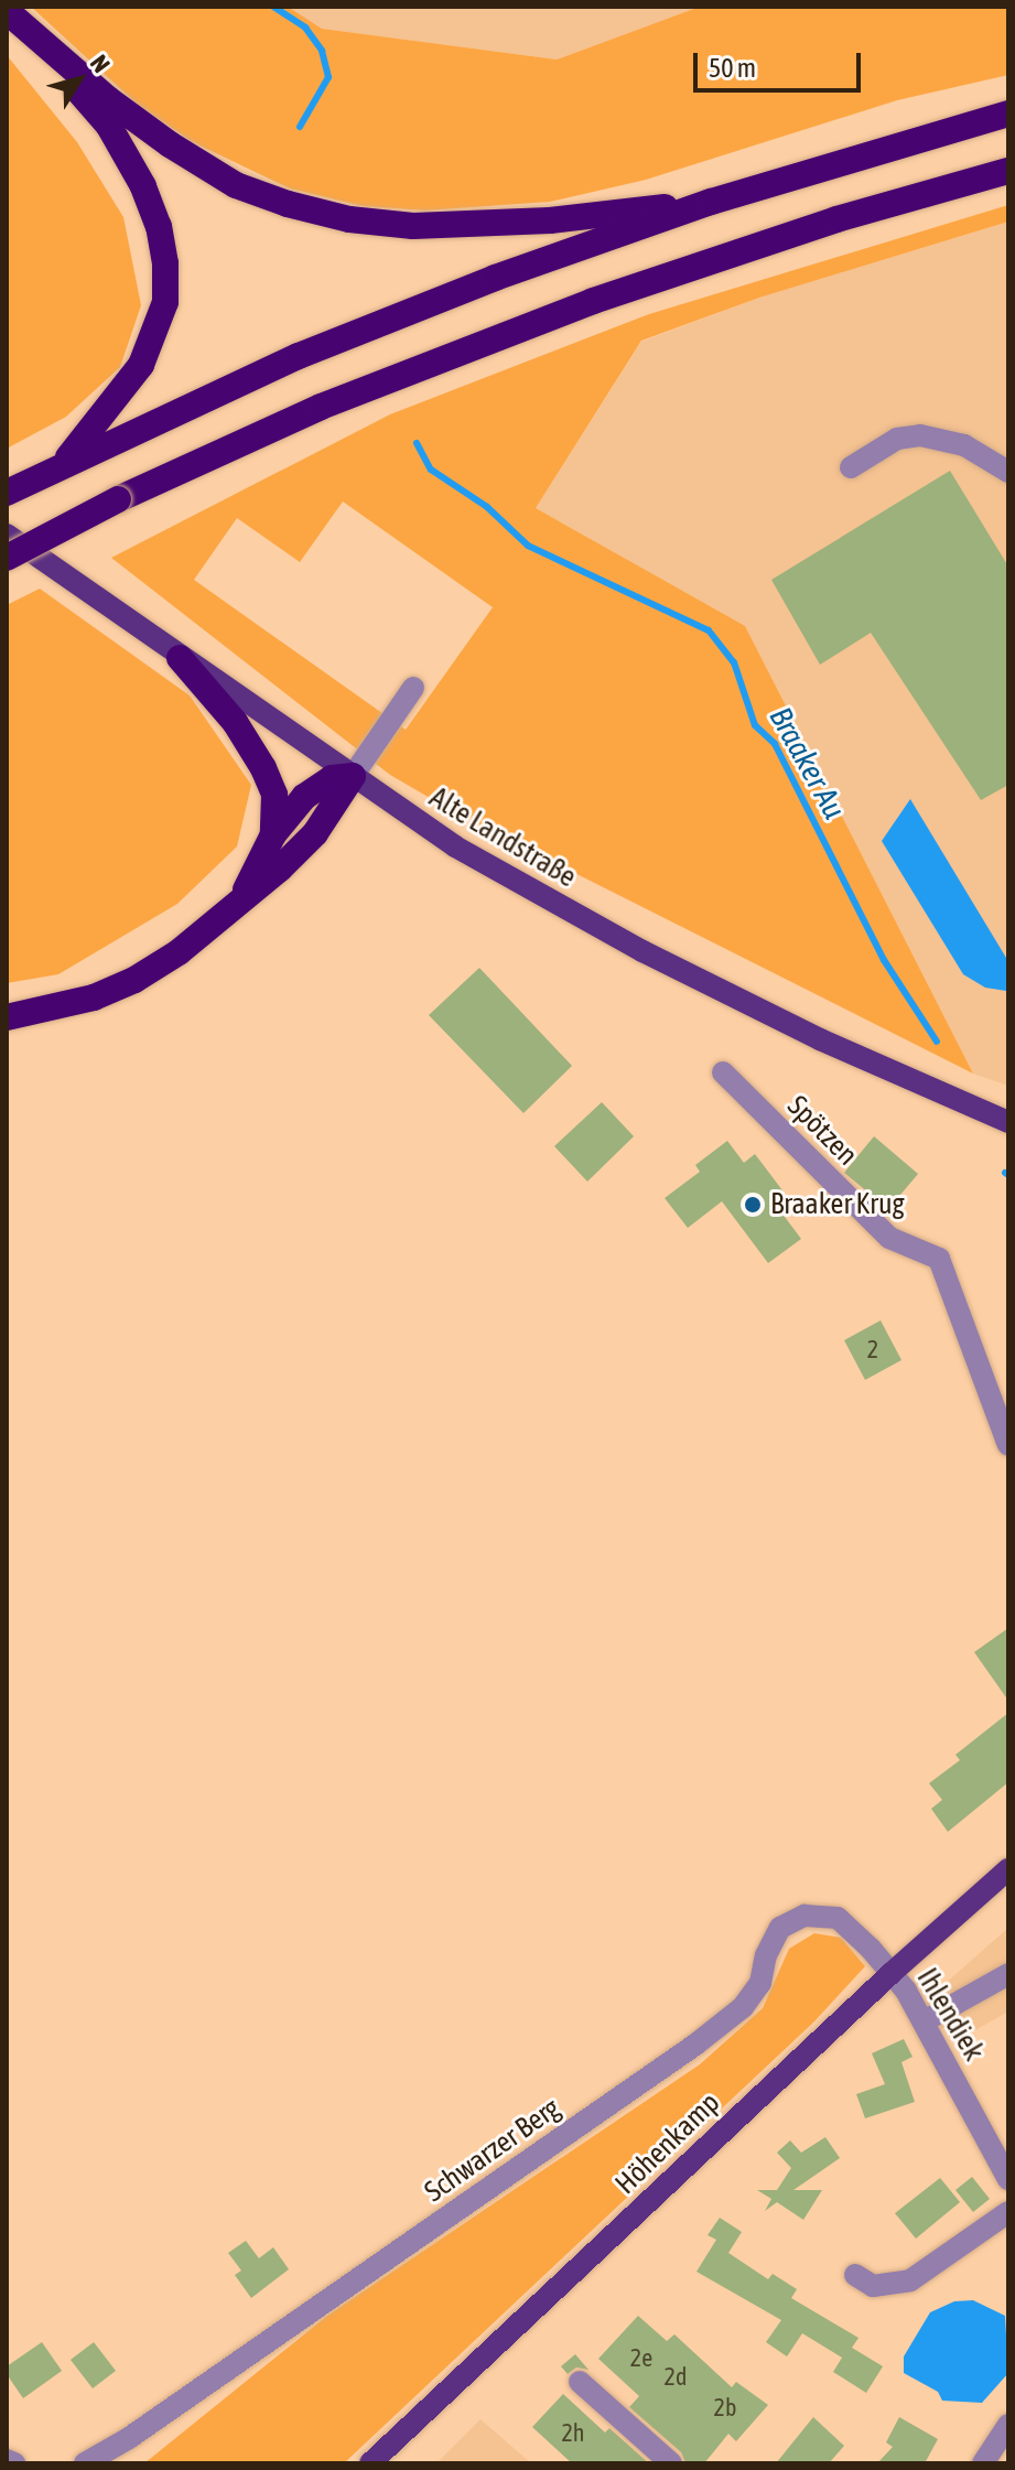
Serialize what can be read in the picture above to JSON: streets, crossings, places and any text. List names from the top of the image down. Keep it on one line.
{"streets":{"main road":["Alte Landstraße","Höhenkamp"],"street":["Spötzen","Ihlendiek","Schwarzer Berg"]},"crossings":[["Ihlendiek","Höhenkamp"],["Ihlendiek","Schwarzer Berg"],["Höhenkamp","Schwarzer Berg"]],"water":["Braaker Au"],"places":["Braaker Krug"],"house_numbers":["2","2e","2d","2b","2h"],"scale_bar":"50 m","north":"top right"}
